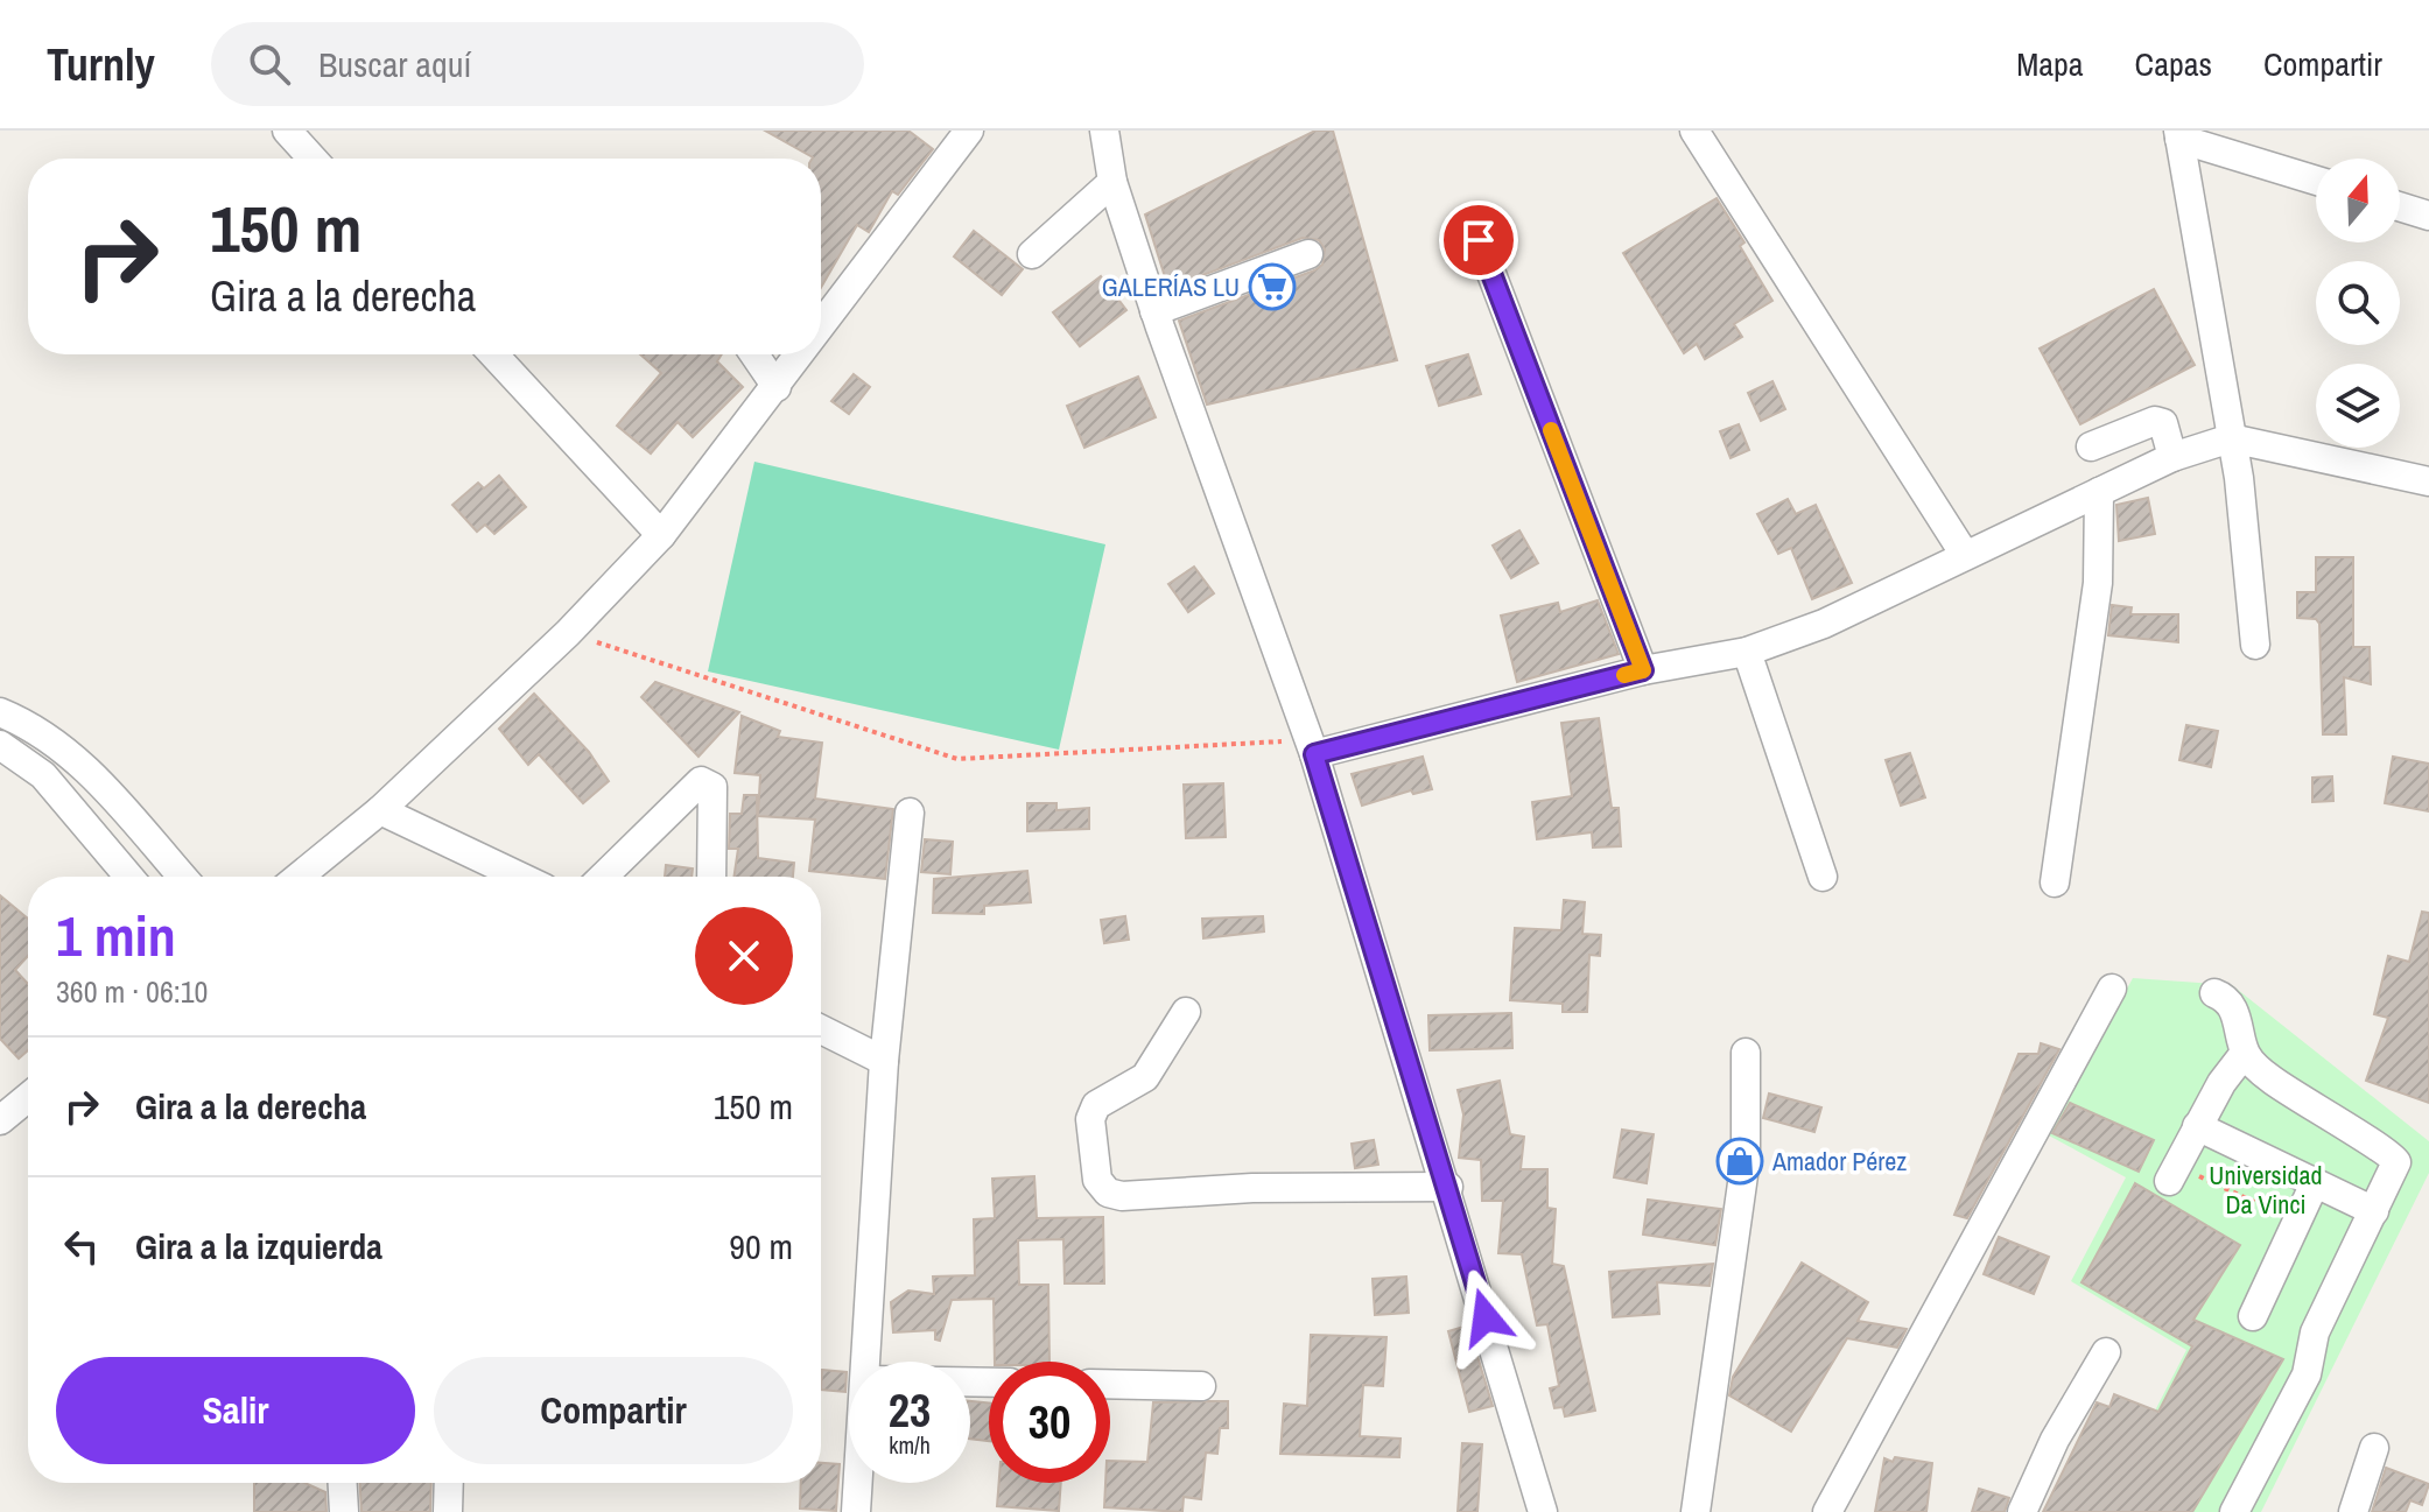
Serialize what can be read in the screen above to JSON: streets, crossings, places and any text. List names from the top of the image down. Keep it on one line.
{"parks":["Universidad Da Vinci"],"places":{"supermarket":["GALERÍAS LU"],"shop":["Amador Pérez"]},"north":"top","page":{"header":"Turnly","search":"Buscar aquí","nav":["Mapa","Capas","Compartir"],"turn":["150 m","Gira a la derecha"],"heading":["1 min","360 m · 06:10"],"list":[{"name":"Gira a la derecha","value":"150 m"},{"name":"Gira a la izquierda","value":"90 m"}],"buttons":["Salir","Compartir"],"speed":"23 km/h","limit":"30"}}
